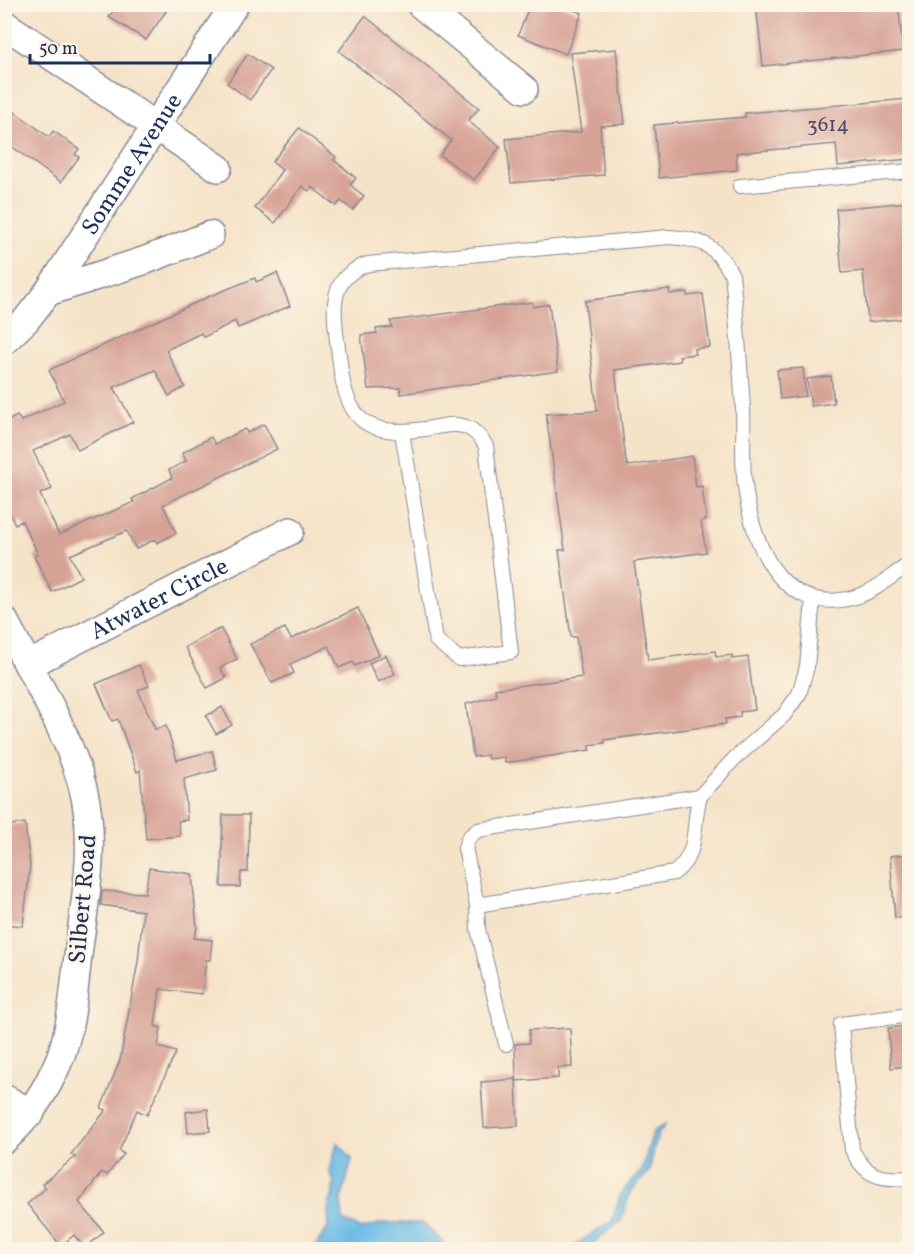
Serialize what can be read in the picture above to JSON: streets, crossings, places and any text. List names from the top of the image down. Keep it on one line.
{"streets":{"street":["Somme Avenue","Atwater Circle","Silbert Road"]},"crossings":[["Atwater Circle","Silbert Road"]],"house_numbers":["3614"],"scale_bar":"50 m"}
